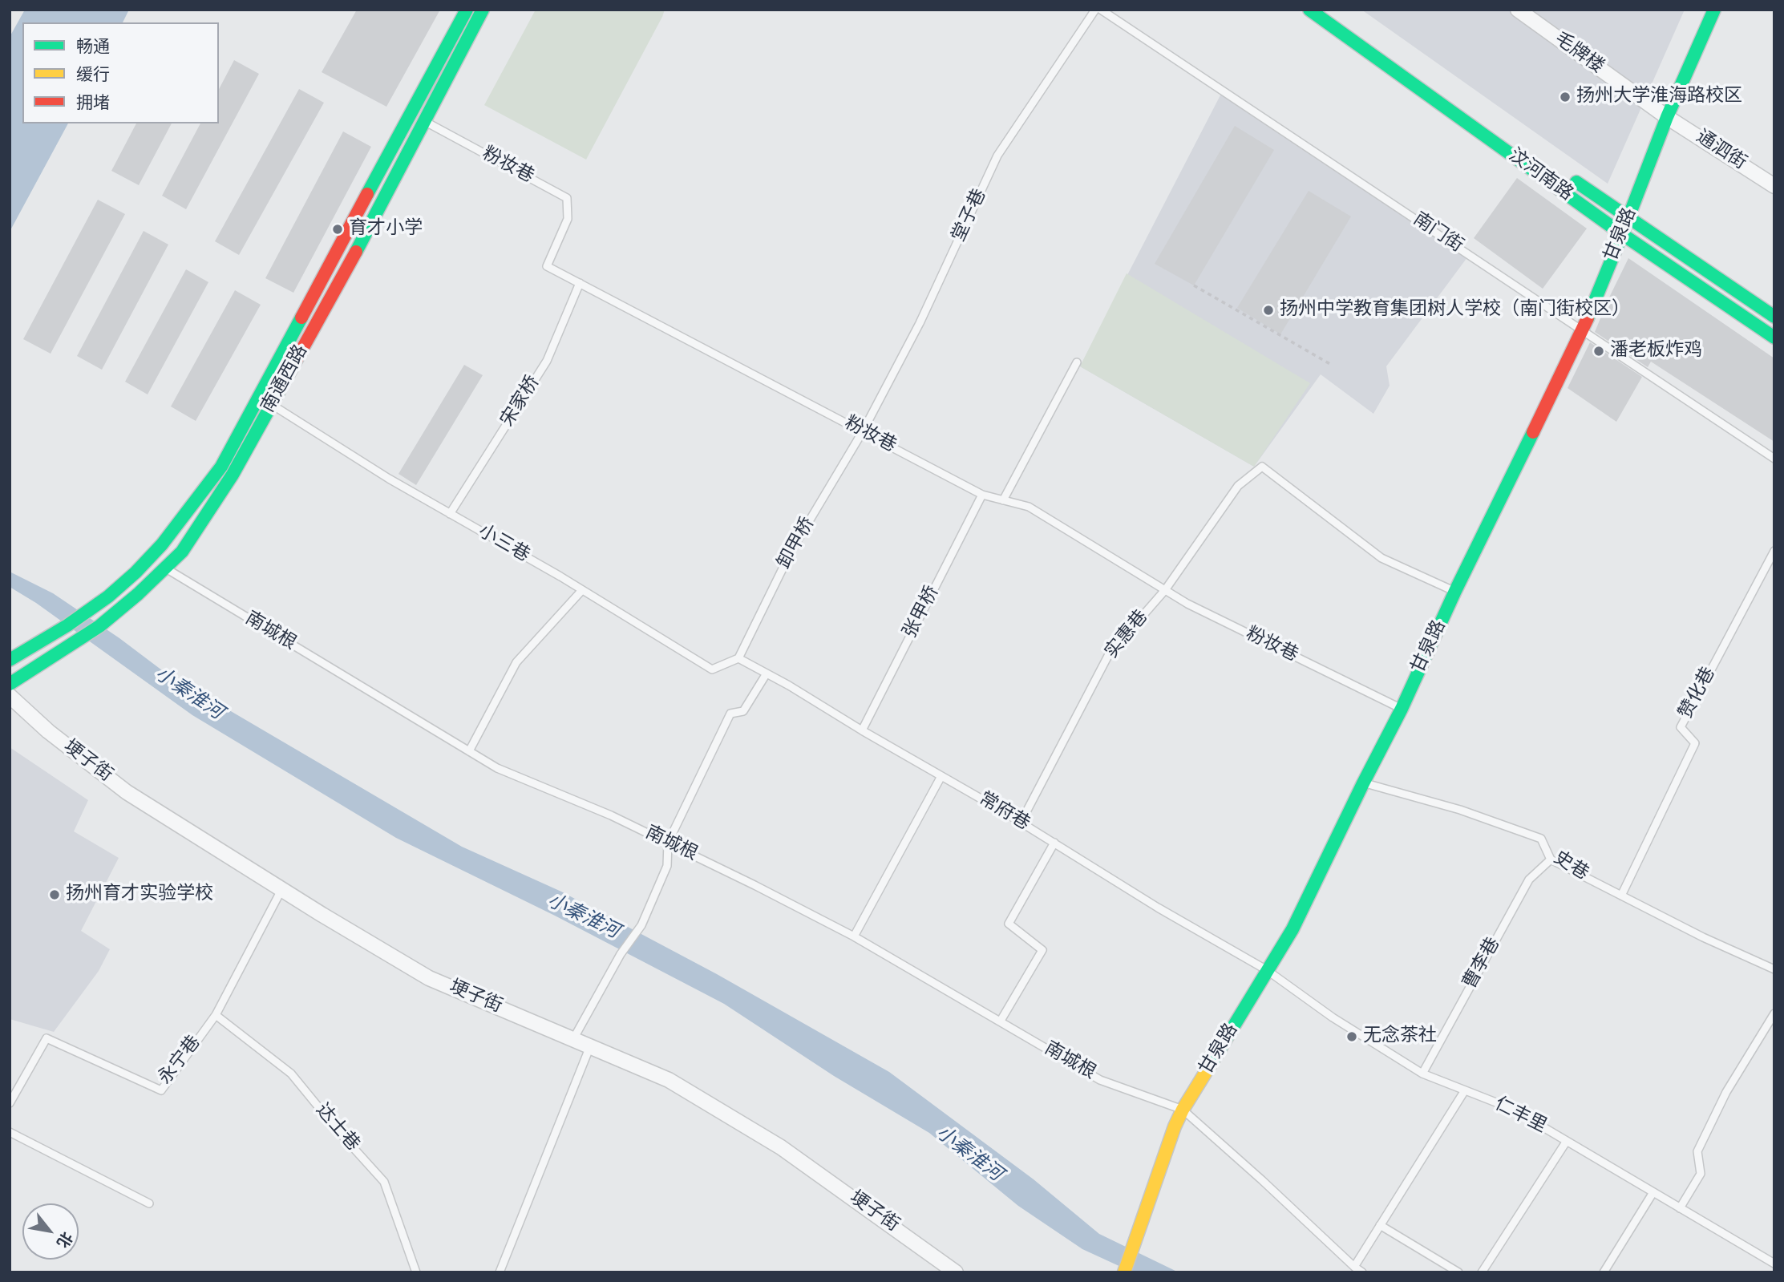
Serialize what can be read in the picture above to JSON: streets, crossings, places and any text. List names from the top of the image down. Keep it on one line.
{"streets":{"main road":["汶河南路","甘泉路","南通西路"],"street":["毛牌楼","通泗街","埂子街"],"lane":["粉妆巷","堂子巷","南门街","宋家桥","卸甲桥","小三巷","张甲桥","南城根","实惠巷","赞化巷","常府巷","史巷","曹李巷","永宁巷","仁丰里","达士巷"]},"crossings":[["毛牌楼","通泗街"],["毛牌楼","甘泉路"],["通泗街","甘泉路"],["粉妆巷","堂子巷"],["粉妆巷","甘泉路"],["粉妆巷","南通西路"],["粉妆巷","宋家桥"],["粉妆巷","卸甲桥"],["粉妆巷","张甲桥"],["粉妆巷","实惠巷"],["汶河南路","甘泉路"],["堂子巷","卸甲桥"],["南门街","甘泉路"],["甘泉路","南城根"],["甘泉路","实惠巷"],["甘泉路","常府巷"],["甘泉路","史巷"],["甘泉路","仁丰里"],["南通西路","小三巷"],["南通西路","南城根"],["宋家桥","小三巷"],["卸甲桥","小三巷"],["卸甲桥","常府巷"],["小三巷","常府巷"],["张甲桥","常府巷"],["实惠巷","常府巷"],["赞化巷","史巷"],["埂子街","永宁巷"],["常府巷","仁丰里"],["史巷","曹李巷"],["曹李巷","仁丰里"],["永宁巷","达士巷"]],"water":["小秦淮河"],"places":["扬州大学淮海路校区","育才小学","扬州中学教育集团树人学校（南门街校区）","潘老板炸鸡","扬州育才实验学校","无念茶社"],"legend":["畅通","缓行","拥堵"],"north":"bottom right"}
